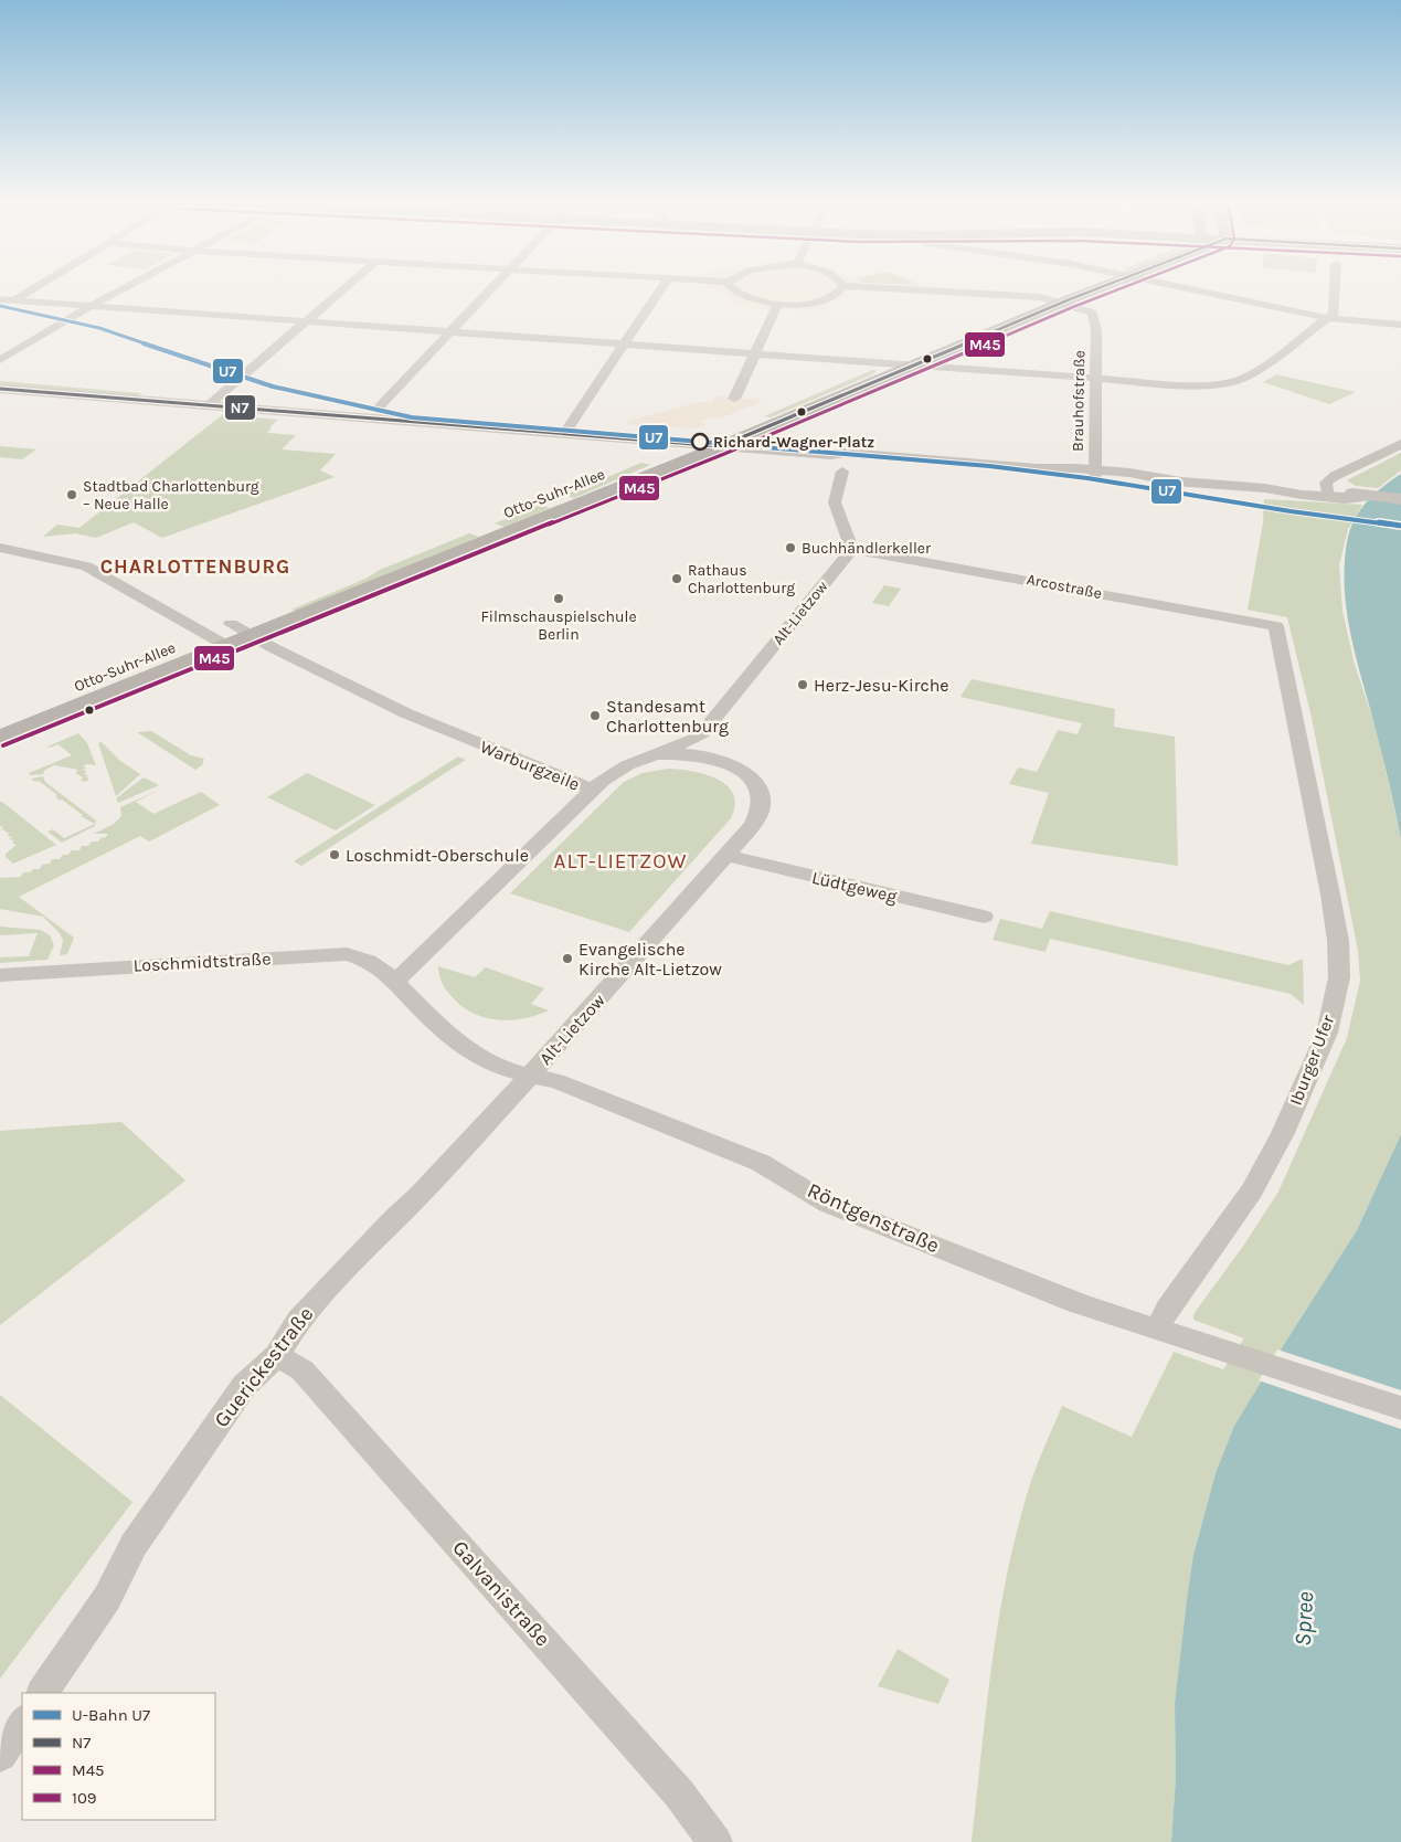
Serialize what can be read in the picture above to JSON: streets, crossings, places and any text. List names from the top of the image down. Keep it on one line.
{"streets":{"main road":["Otto-Suhr-Allee"],"street":["Brauhofstraße","Arcostraße","Alt-Lietzow","Warburgzeile","Lüdtgeweg","Loschmidtstraße","Iburger Ufer","Röntgenstraße","Guerickestraße","Galvanistraße"]},"crossings":[["Brauhofstraße","Otto-Suhr-Allee"],["Otto-Suhr-Allee","Warburgzeile"],["Arcostraße","Alt-Lietzow"],["Arcostraße","Iburger Ufer"],["Alt-Lietzow","Warburgzeile"],["Alt-Lietzow","Lüdtgeweg"],["Alt-Lietzow","Loschmidtstraße"],["Alt-Lietzow","Röntgenstraße"],["Alt-Lietzow","Guerickestraße"],["Iburger Ufer","Röntgenstraße"],["Röntgenstraße","Guerickestraße"],["Guerickestraße","Galvanistraße"]],"districts":["CHARLOTTENBURG","ALT-LIETZOW"],"water":["Spree"],"places":["Richard-Wagner-Platz","Stadtbad Charlottenburg – Neue Halle","Buchhändlerkeller","Rathaus Charlottenburg","Filmschauspielschule Berlin","Herz-Jesu-Kirche","Standesamt Charlottenburg","Loschmidt-Oberschule","Evangelische Kirche Alt-Lietzow"],"lines":["transit line N7","transit line M45","metro line U7"],"legend":["U-Bahn U7","N7","M45","109"]}
